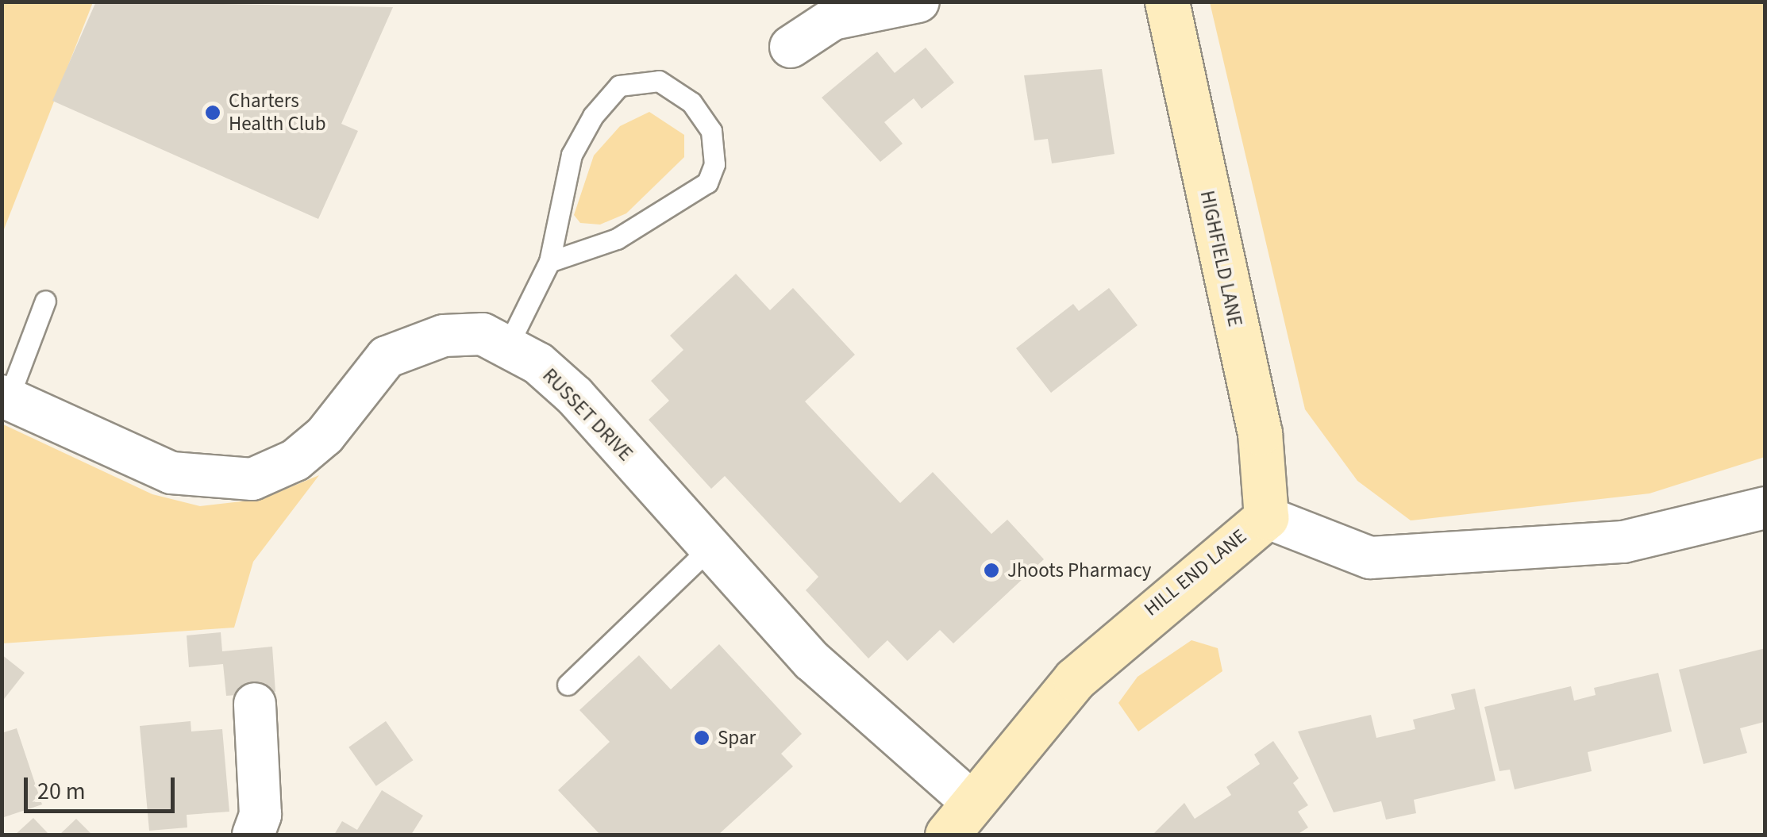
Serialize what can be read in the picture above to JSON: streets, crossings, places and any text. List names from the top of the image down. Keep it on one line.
{"streets":{"street":["HIGHFIELD LANE","RUSSET DRIVE","HILL END LANE"]},"crossings":[["HIGHFIELD LANE","HILL END LANE"],["RUSSET DRIVE","HILL END LANE"]],"places":["Charters Health Club","Jhoots Pharmacy","Spar"],"scale_bar":"20 m"}
